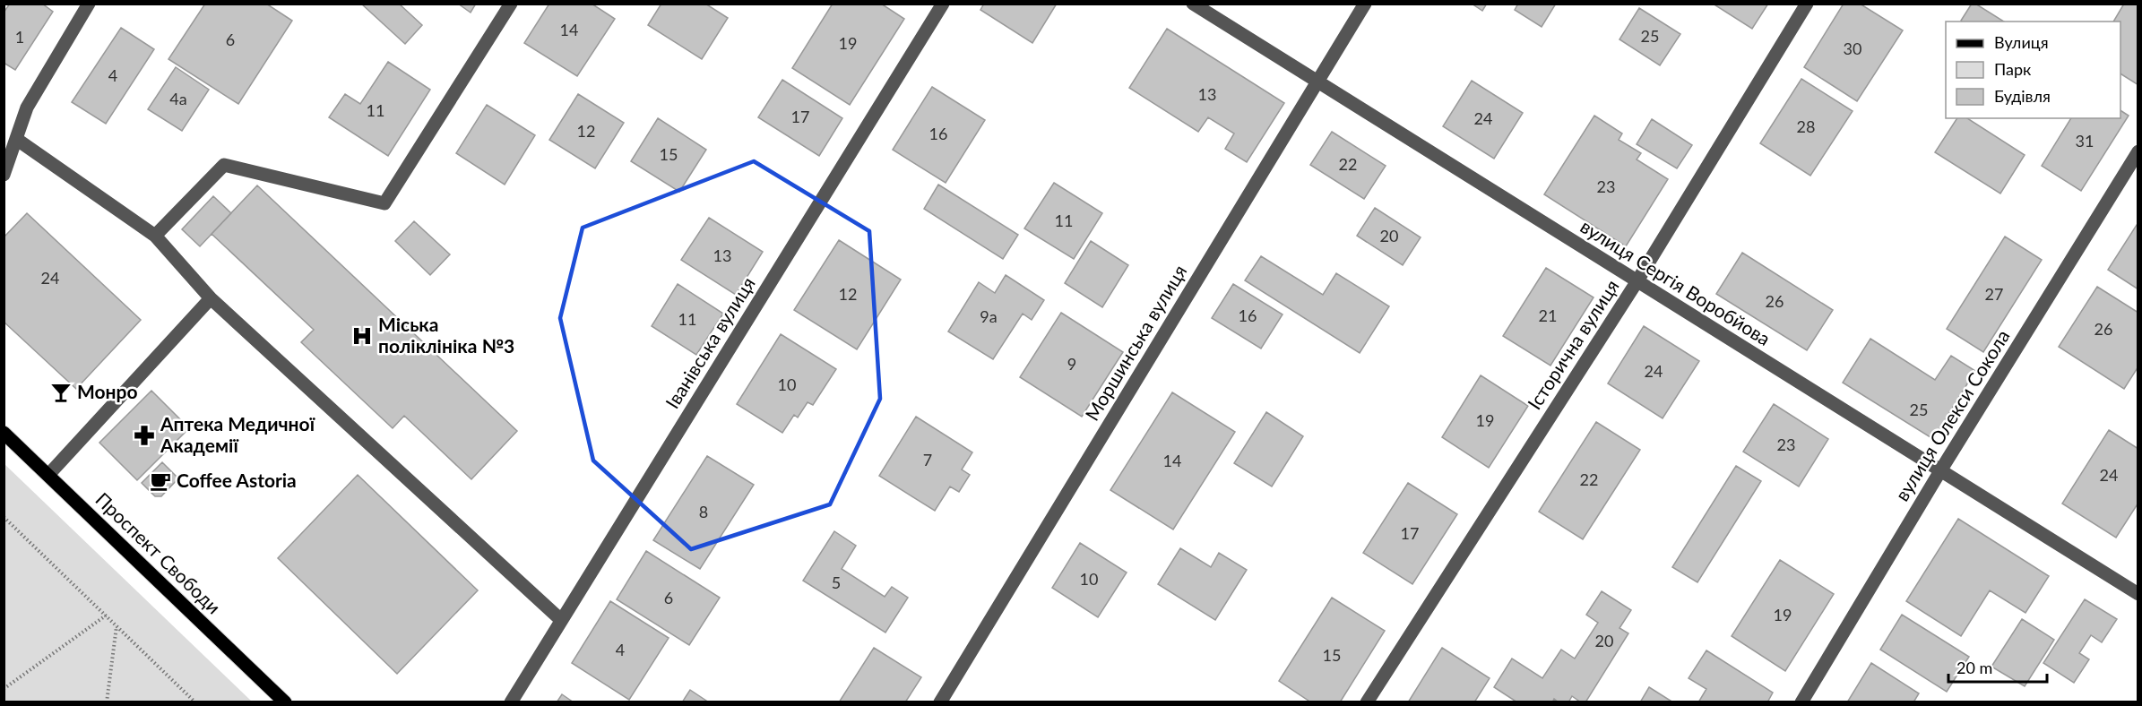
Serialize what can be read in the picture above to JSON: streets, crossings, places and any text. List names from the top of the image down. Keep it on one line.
{"streets":{"main road":["Проспект Свободи"],"street":["вулиця Сергія Воробйова","Іванівська вулиця","Моршинська вулиця","Історична вулиця","вулиця Олекси Сокола"]},"crossings":[["вулиця Сергія Воробйова","Моршинська вулиця"],["вулиця Сергія Воробйова","Історична вулиця"],["вулиця Сергія Воробйова","вулиця Олекси Сокола"]],"places":{"hospital":["Міська поліклініка №3"],"bar":["Монро"],"pharmacy":["Аптека Медичної Академії"],"cafe":["Coffee Astoria"]},"house_numbers":["14","25","1","6","19","30","4","13","4а","11","17","24","28","12","16","31","15","22","23","11","20","13","24","12","27","26","16","21","9а","11","26","9","24","10","25","19","23","7","14","24","22","8","17","10","5","6","19","20","4","15"],"legend":["Вулиця","Парк","Будівля"],"scale_bar":"20 m"}
